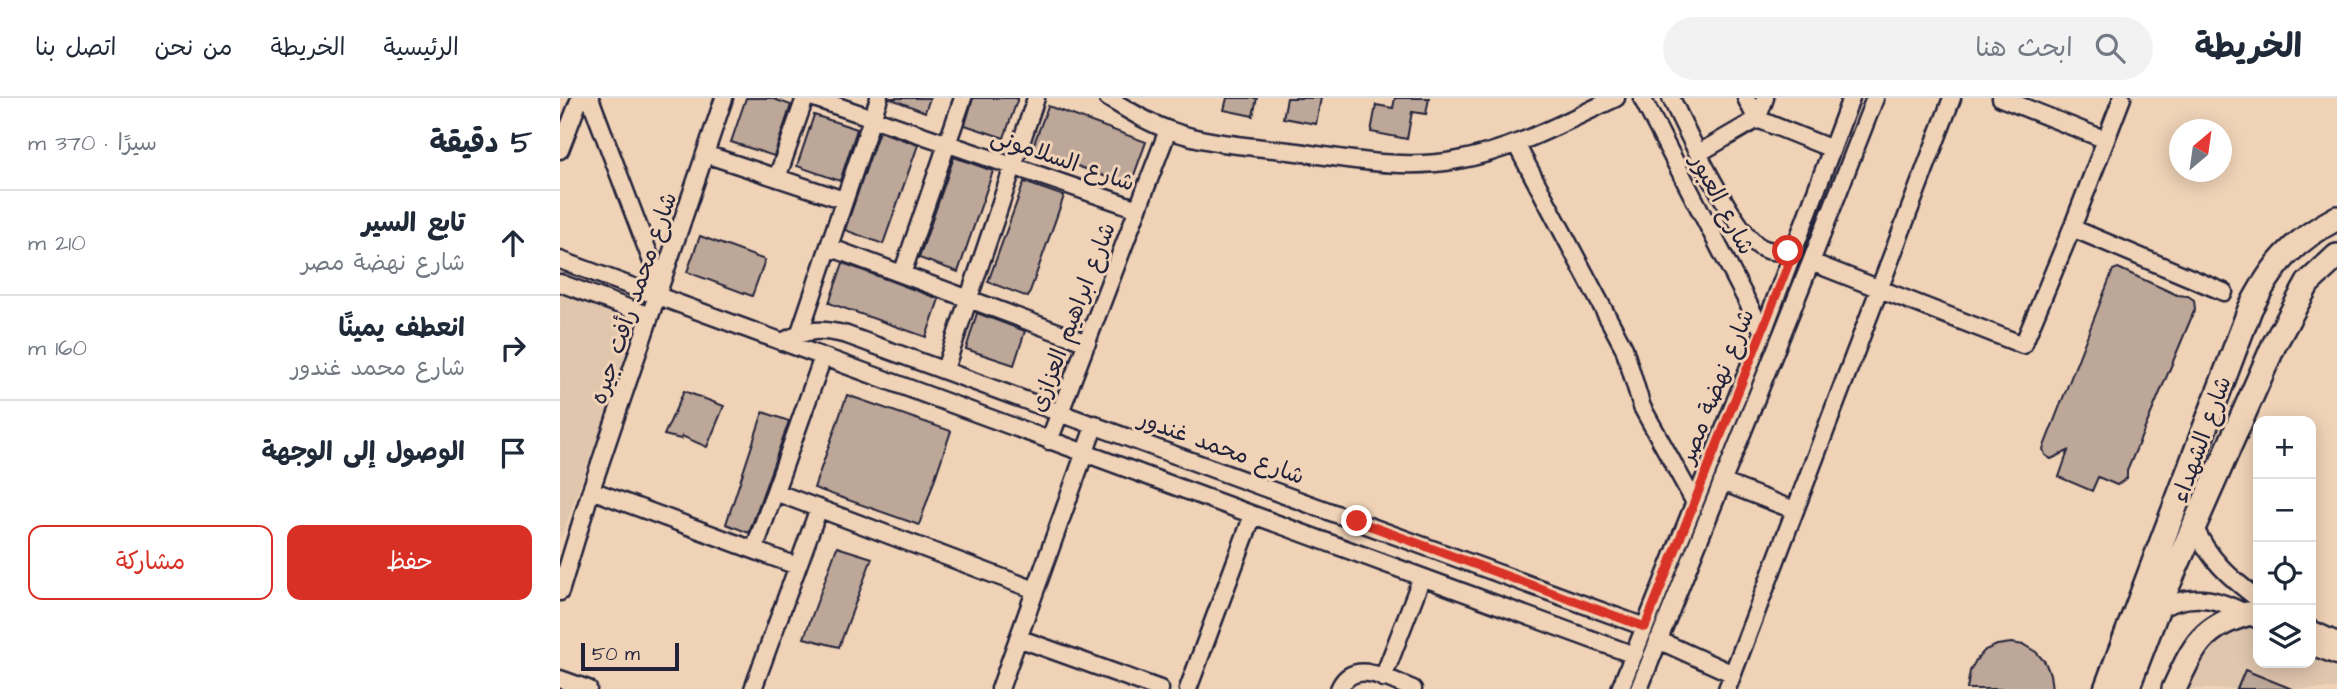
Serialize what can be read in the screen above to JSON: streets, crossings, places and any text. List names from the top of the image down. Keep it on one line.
{"streets":{"highway":["شارع الشهداء"],"street":["شارع السلامونى","شارع العبور","شارع محمد رأفت جيره","شارع ابراهيم العزازى","شارع نهضة مصر","شارع محمد غندور"]},"crossings":[["شارع السلامونى","شارع ابراهيم العزازى"],["شارع العبور","شارع نهضة مصر"],["شارع ابراهيم العزازى","شارع محمد غندور"],["شارع نهضة مصر","شارع محمد غندور"]],"scale_bar":"50 m","north":"top right","page":{"header":"الخريطة","search":"ابحث هنا","nav":["الرئيسية","الخريطة","من نحن","اتصل بنا"],"heading":["5 دقيقة","سيرًا · 370 m"],"list":[["تابع السير","شارع نهضة مصر","210 m"],["انعطف يمينًا","شارع محمد غندور","160 m"],"الوصول إلى الوجهة"],"map_buttons":["+","−"],"buttons":["حفظ","مشاركة"],"scale":"50 m"}}
